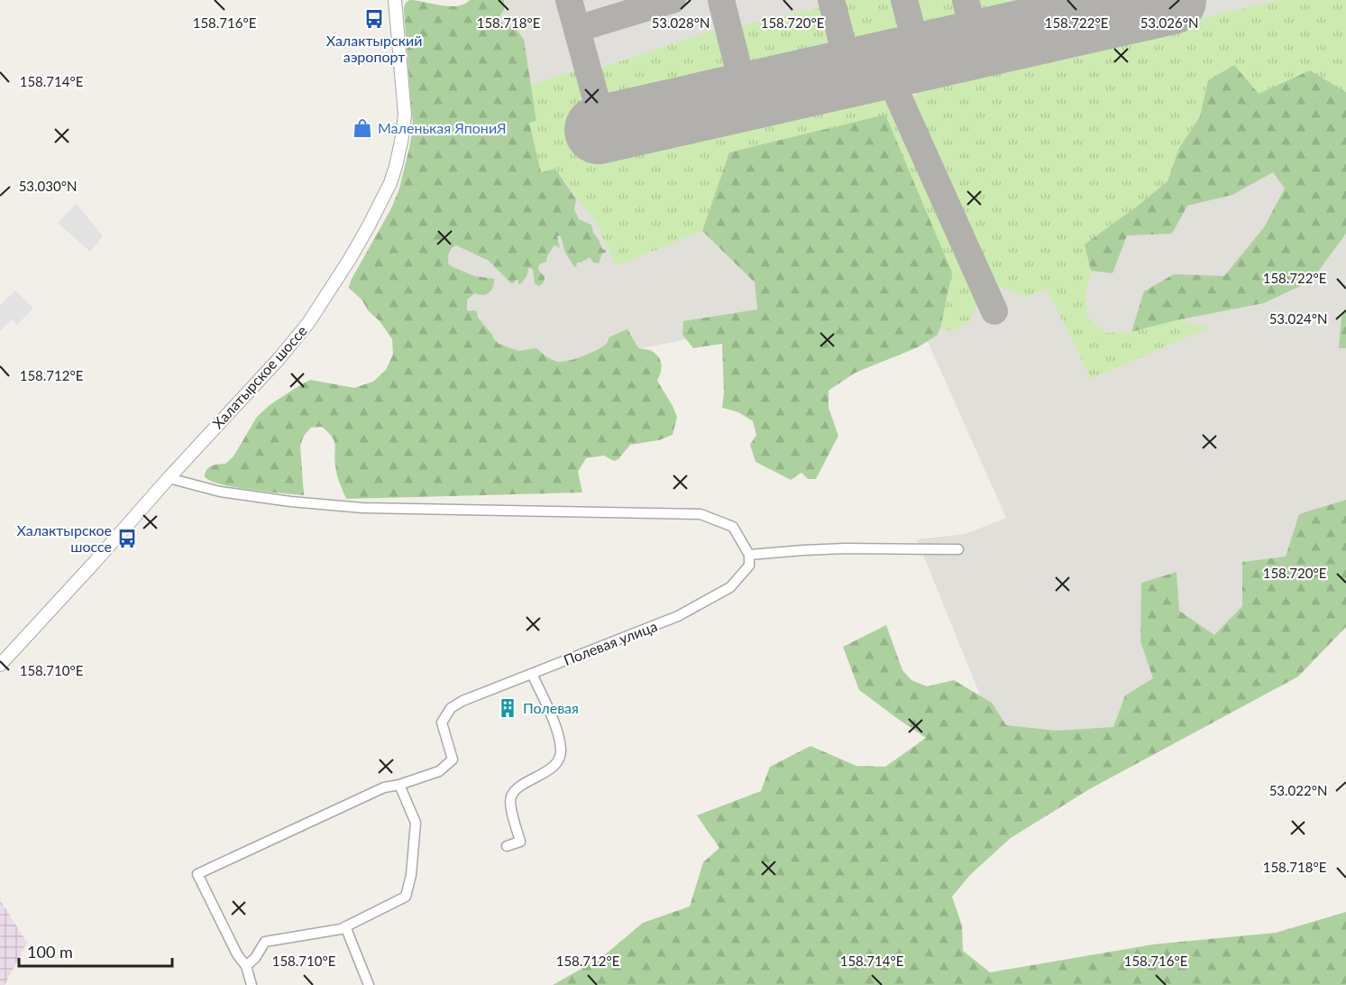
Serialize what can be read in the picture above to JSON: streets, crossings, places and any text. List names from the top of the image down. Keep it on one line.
{"streets":{"street":["Халатырское шоссе","Полевая улица"]},"places":{"bus stop":["Халактырский аэропорт","Халактырское шоссе"],"shop":["Маленькая ЯпониЯ"],"building":["Полевая"]},"scale_bar":"100 m","coordinates":["53.028°N","53.026°N","158.722°E","158.716°E","158.718°E","158.720°E","158.714°E","53.030°N","53.024°N","158.712°E","158.710°E","53.022°N"]}
